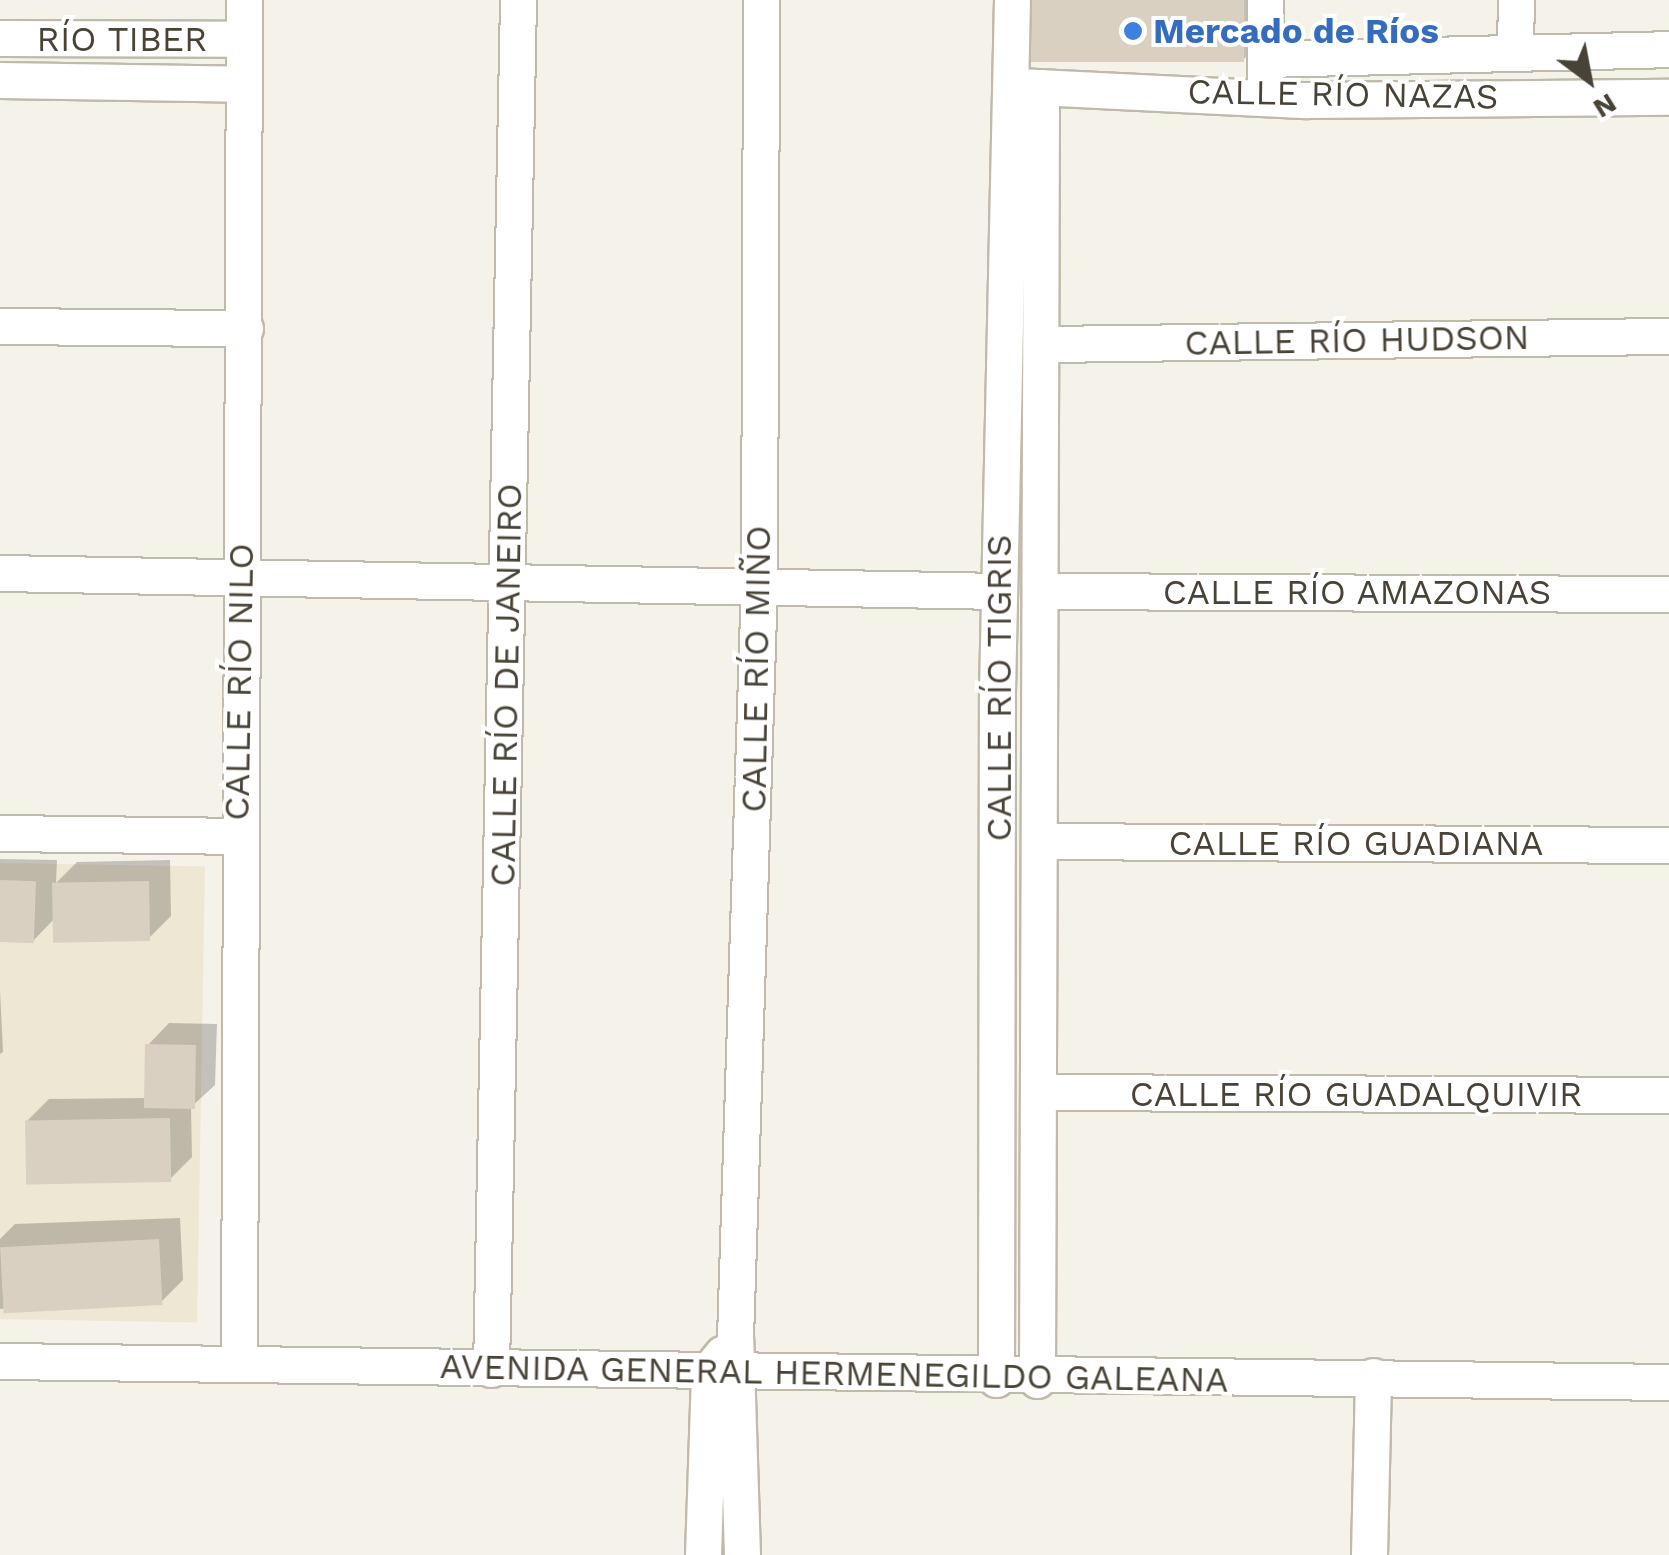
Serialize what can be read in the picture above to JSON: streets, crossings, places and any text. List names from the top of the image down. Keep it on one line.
{"streets":{"street":["RÍO TIBER","CALLE RÍO NAZAS","CALLE RÍO HUDSON","CALLE RÍO AMAZONAS","CALLE RÍO MIÑO","CALLE RÍO NILO","CALLE RÍO DE JANEIRO","CALLE RÍO TIGRIS","CALLE RÍO GUADIANA","CALLE RÍO GUADALQUIVIR","AVENIDA GENERAL HERMENEGILDO GALEANA"]},"crossings":[["RÍO TIBER","CALLE RÍO NILO"],["CALLE RÍO NAZAS","CALLE RÍO TIGRIS"],["CALLE RÍO HUDSON","CALLE RÍO TIGRIS"],["CALLE RÍO AMAZONAS","CALLE RÍO TIGRIS"],["CALLE RÍO MIÑO","AVENIDA GENERAL HERMENEGILDO GALEANA"],["CALLE RÍO NILO","AVENIDA GENERAL HERMENEGILDO GALEANA"],["CALLE RÍO DE JANEIRO","AVENIDA GENERAL HERMENEGILDO GALEANA"],["CALLE RÍO TIGRIS","CALLE RÍO GUADIANA"],["CALLE RÍO TIGRIS","CALLE RÍO GUADALQUIVIR"],["CALLE RÍO TIGRIS","AVENIDA GENERAL HERMENEGILDO GALEANA"]],"places":["Mercado de Ríos"],"north":"bottom right"}
